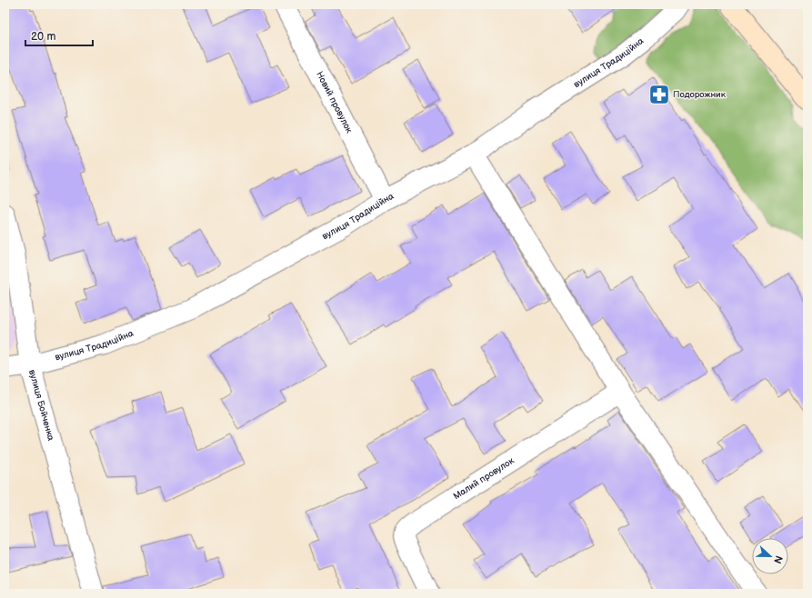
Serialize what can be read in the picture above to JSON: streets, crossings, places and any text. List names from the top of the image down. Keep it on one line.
{"streets":{"street":["вулиця Традиційна","Новий провулок","вулиця Бойченка","Малий провулок"]},"crossings":[["вулиця Традиційна","Новий провулок"],["вулиця Традиційна","вулиця Бойченка"]],"places":{"pharmacy":["Подорожник"]},"scale_bar":"20 m","north":"right"}
